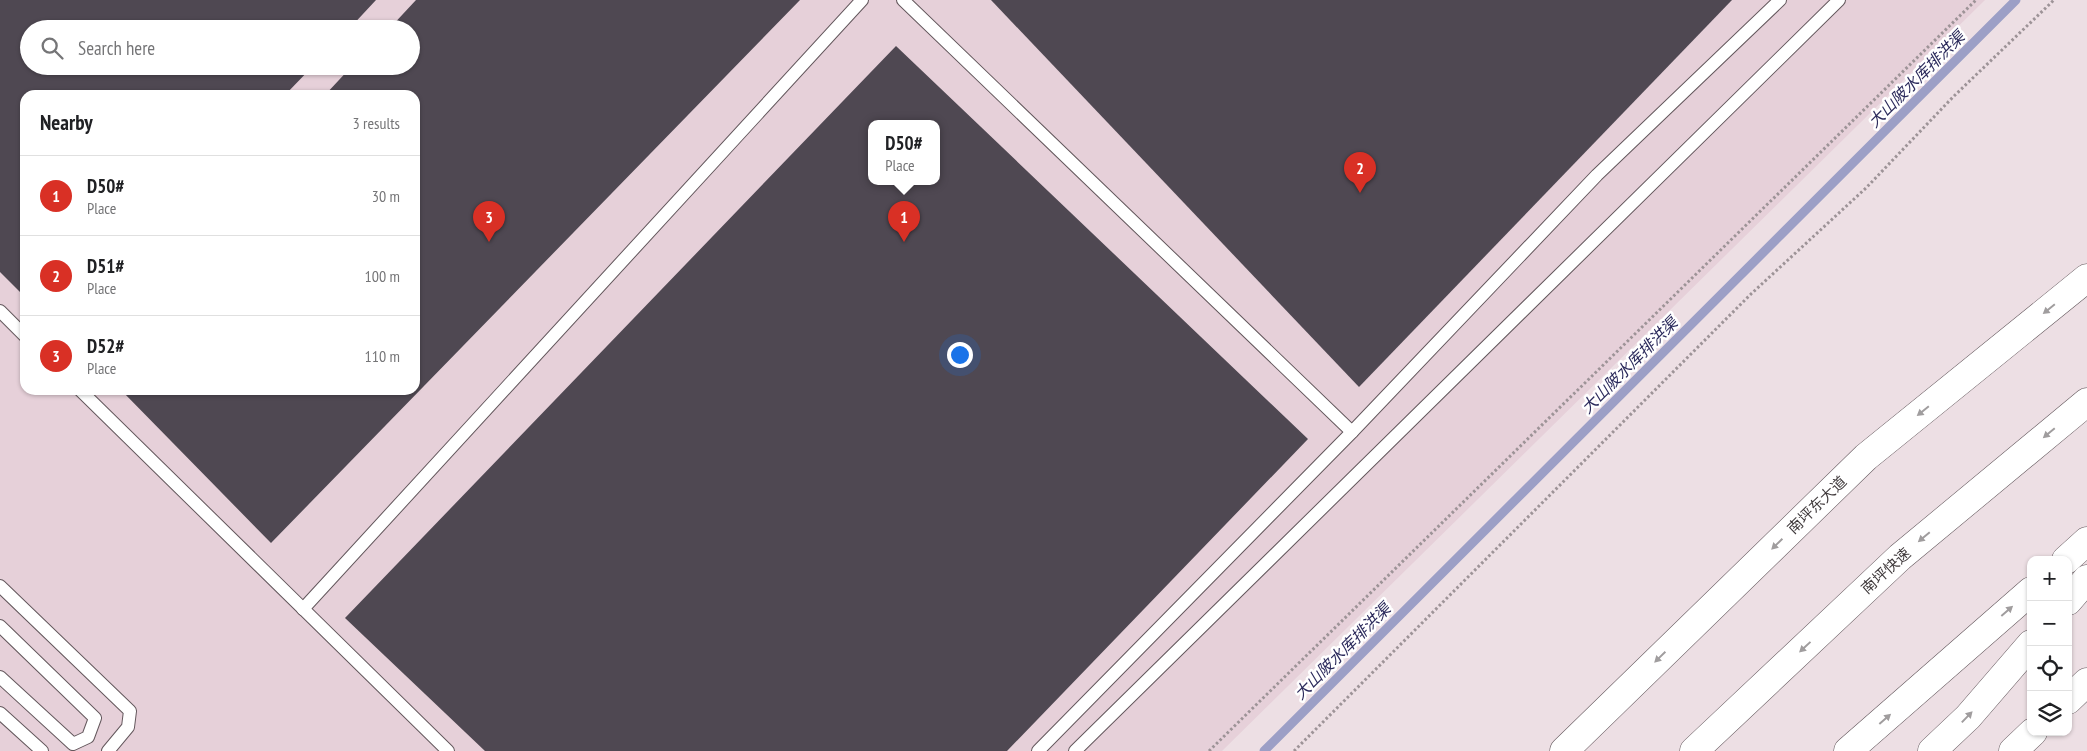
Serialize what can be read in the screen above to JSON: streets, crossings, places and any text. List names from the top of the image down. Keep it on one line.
{"streets":{"main road":["南坪东大道","南坪快速"]},"water":["大山陂水库排洪渠"],"page":{"search":"Search here","heading":["Nearby","3 results"],"popup":["D50#","Place"],"pins":["2","1","3"],"list":[{"mark":"1","name":"D50#","note":"Place","value":"30 m"},{"mark":"2","name":"D51#","note":"Place","value":"100 m"},{"mark":"3","name":"D52#","note":"Place","value":"110 m"}],"map_buttons":["+","−"]}}
